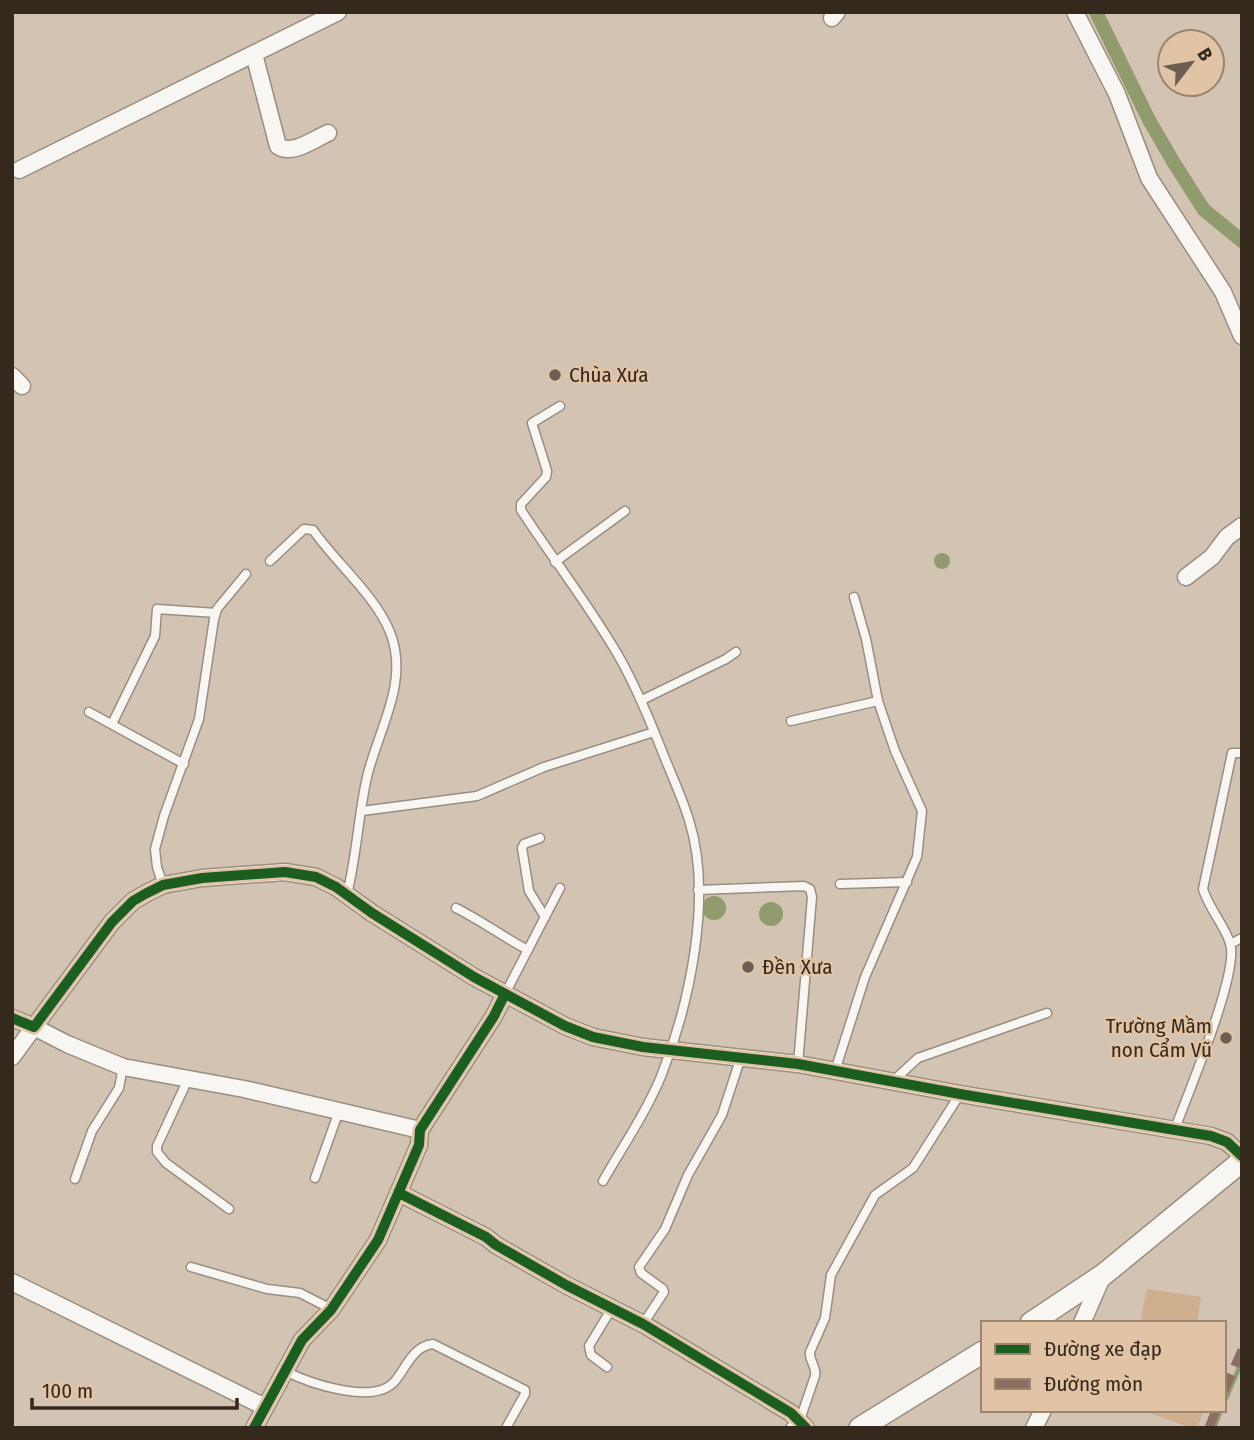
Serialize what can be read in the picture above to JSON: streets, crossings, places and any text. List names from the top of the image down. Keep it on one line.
{"places":["Chùa Xưa","Đền Xưa","Trường Mầm non Cẩm Vũ"],"legend":["Đường xe đạp","Đường mòn"],"scale_bar":"100 m","north":"top right"}
